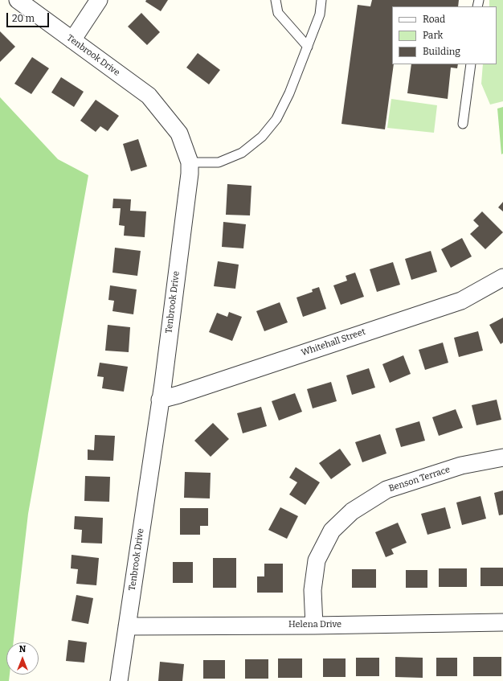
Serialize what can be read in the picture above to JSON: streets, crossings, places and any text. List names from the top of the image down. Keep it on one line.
{"streets":{"street":["Tenbrook Drive","Whitehall Street","Benson Terrace","Helena Drive"]},"crossings":[["Tenbrook Drive","Whitehall Street"],["Tenbrook Drive","Helena Drive"],["Benson Terrace","Helena Drive"]],"legend":["Road","Park","Building"],"scale_bar":"20 m","north":"top"}
